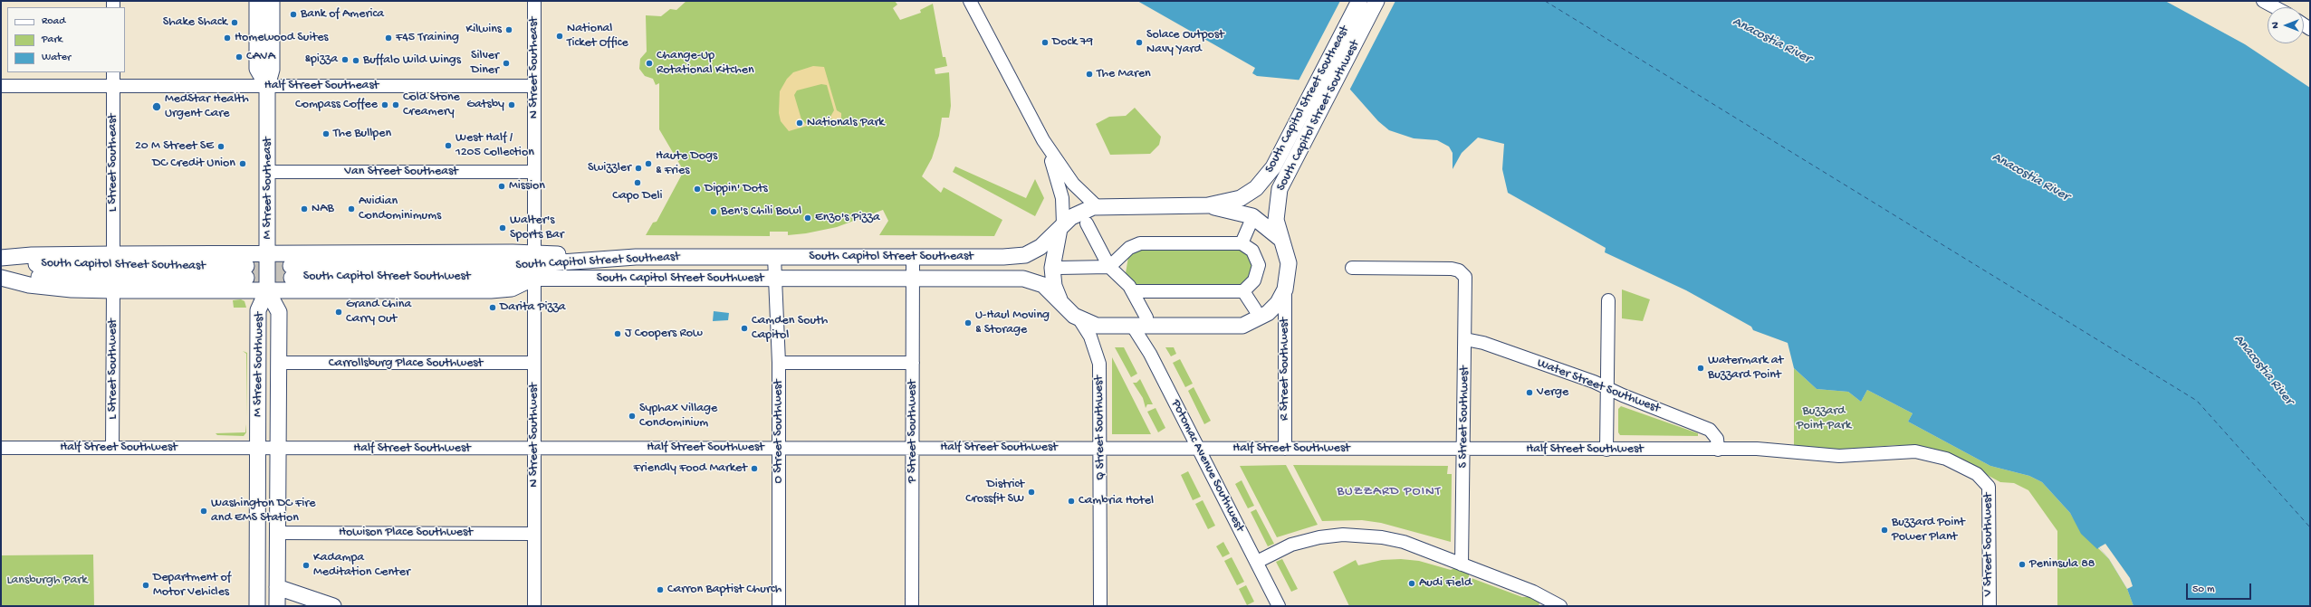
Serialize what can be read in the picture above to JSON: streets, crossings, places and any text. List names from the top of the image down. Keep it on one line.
{"streets":{"main road":["South Capitol Street Southeast","South Capitol Street Southwest","M Street Southeast","M Street Southwest"],"street":["N Street Southeast","Half Street Southeast","L Street Southeast","Van Street Southeast","Carrollsburg Place Southwest","L Street Southwest","R Street Southwest","Water Street Southwest","S Street Southwest","Q Street Southwest","O Street Southwest","P Street Southwest","N Street Southwest","Half Street Southwest","Potomac Avenue Southwest","Howison Place Southwest","V Street Southwest"]},"crossings":[["N Street Southeast","Half Street Southeast"],["N Street Southeast","South Capitol Street Southeast"],["N Street Southeast","South Capitol Street Southwest"],["N Street Southeast","Van Street Southeast"],["N Street Southeast","N Street Southwest"],["Half Street Southeast","L Street Southeast"],["Half Street Southeast","M Street Southeast"],["South Capitol Street Southeast","South Capitol Street Southwest"],["South Capitol Street Southeast","O Street Southwest"],["South Capitol Street Southeast","P Street Southwest"],["South Capitol Street Southeast","N Street Southwest"],["South Capitol Street Southwest","R Street Southwest"],["South Capitol Street Southwest","Q Street Southwest"],["South Capitol Street Southwest","O Street Southwest"],["South Capitol Street Southwest","P Street Southwest"],["South Capitol Street Southwest","N Street Southwest"],["South Capitol Street Southwest","Potomac Avenue Southwest"],["Van Street Southeast","M Street Southeast"],["M Street Southeast","M Street Southwest"],["Carrollsburg Place Southwest","M Street Southwest"],["Carrollsburg Place Southwest","N Street Southwest"],["M Street Southwest","Half Street Southwest"],["M Street Southwest","Howison Place Southwest"],["L Street Southwest","Half Street Southwest"],["R Street Southwest","Half Street Southwest"],["Water Street Southwest","S Street Southwest"],["Water Street Southwest","Half Street Southwest"],["S Street Southwest","Half Street Southwest"],["Q Street Southwest","Half Street Southwest"],["O Street Southwest","Half Street Southwest"],["P Street Southwest","Half Street Southwest"],["N Street Southwest","Half Street Southwest"],["N Street Southwest","Howison Place Southwest"],["Half Street Southwest","Potomac Avenue Southwest"],["Half Street Southwest","V Street Southwest"]],"districts":["BUZZARD POINT"],"water":["Anacostia River"],"parks":["Buzzard Point Park","Lansburgh Park"],"places":["Bank of America","Shake Shack","Kilwins","National Ticket Office","Homewood Suites","F45 Training","Dock 79","Solace Outpost Navy Yard","CAVA","&pizza","Buffalo Wild Wings","Silver Diner","Change-Up Rotational Kitchen","The Maren","Compass Coffee","Cold Stone Creamery","Gatsby","MedStar Health Urgent Care","Nationals Park","The Bullpen","West Half / 1205 Collection","20 M Street SE","DC Credit Union","Haute Dogs & Fries","Swizzler","Capo Deli","Mission","Dippin' Dots","NAB","Avidian Condominimums","Ben's Chili Bowl","Enzo's Pizza","Walter's Sports Bar","Darita Pizza","Grand China Carry Out","U-Haul Moving & Storage","Camden South Capitol","J Coopers Row","Watermark at Buzzard Point","Verge","Syphax Village Condominium","Friendly Food Market","District Crossfit SW","Cambria Hotel","Washington DC Fire and EMS Station","Buzzard Point Power Plant","Peninsula 88","Kadampa Meditation Center","Audi Field","Department of Motor Vehicles","Carron Baptist Church"],"legend":["Road","Park","Water"],"scale_bar":"50 m","north":"left"}
